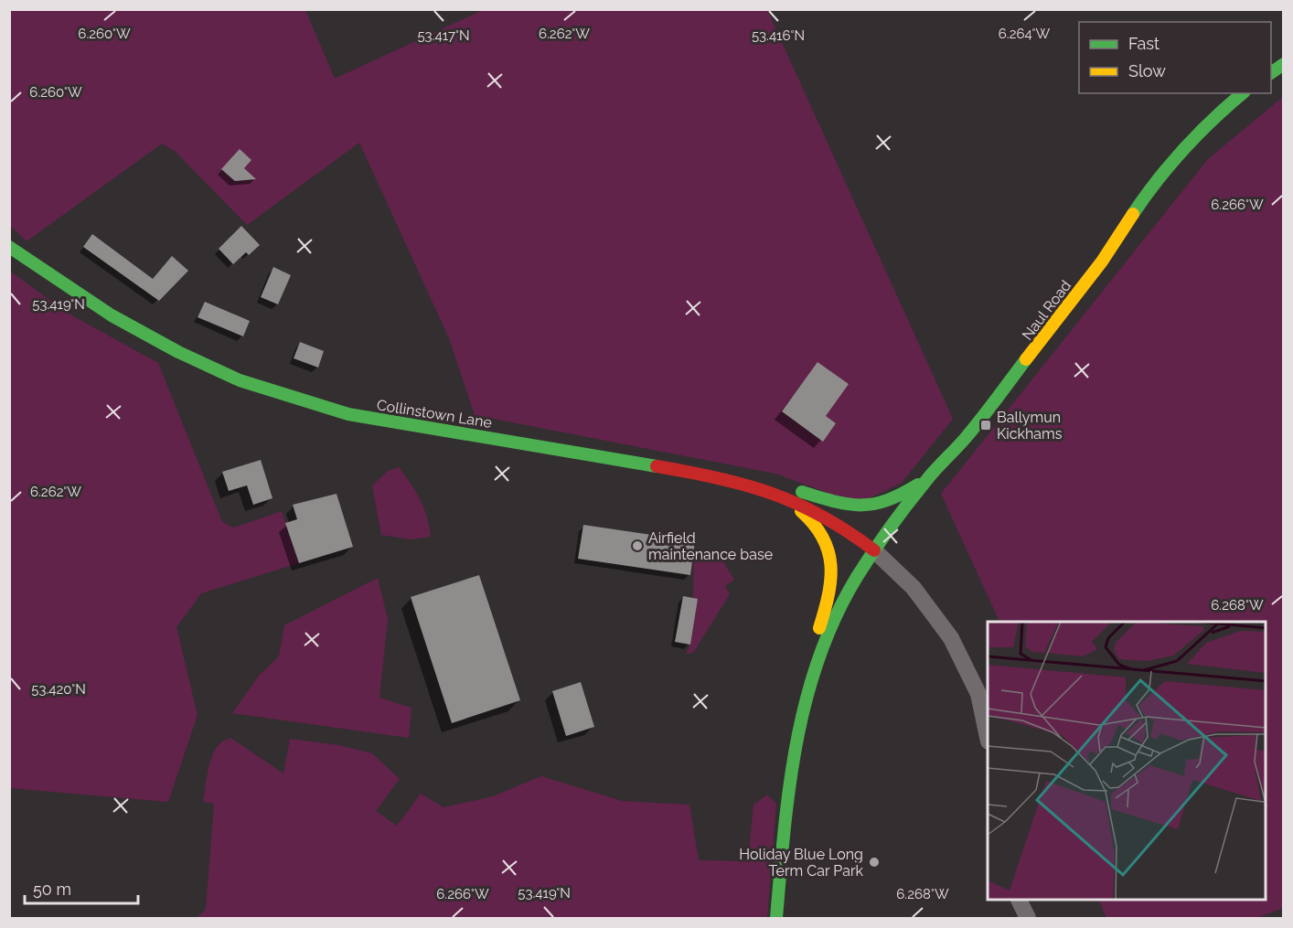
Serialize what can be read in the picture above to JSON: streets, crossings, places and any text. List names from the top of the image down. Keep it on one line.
{"streets":{"main road":["Naul Road","Collinstown Lane"]},"crossings":[["Naul Road","Collinstown Lane"]],"places":{"transit":["Ballymun Kickhams"],"other":["Airfield maintenance base","Holiday Blue Long Term Car Park"]},"legend":["Fast","Slow"],"scale_bar":"50 m","coordinates":["6.260°W","6.262°W","6.264°W","53.417°N","53.416°N","6.266°W","53.419°N","6.268°W","53.420°N"]}
